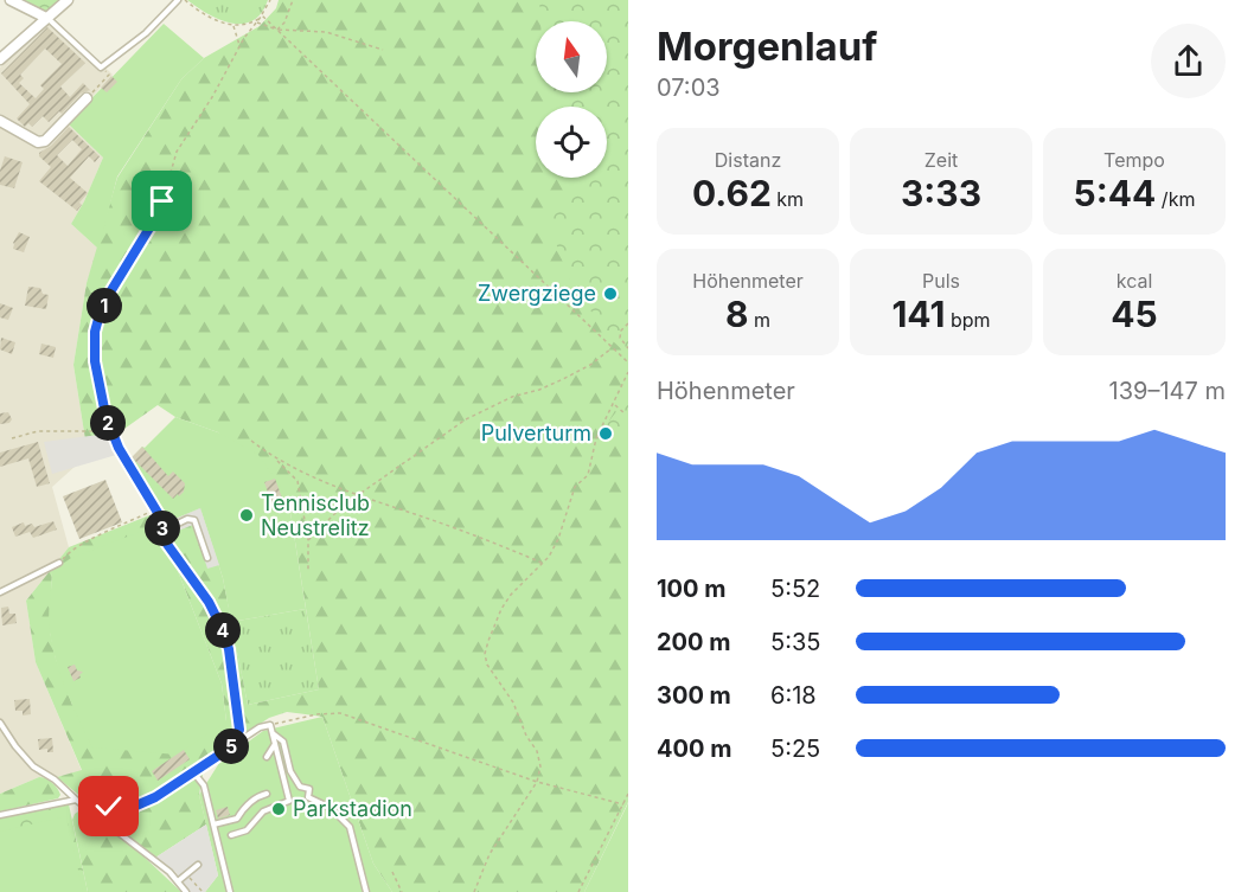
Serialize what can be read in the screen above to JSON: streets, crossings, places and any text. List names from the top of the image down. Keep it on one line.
{"places":["Zwergziege","Pulverturm","Tennisclub Neustrelitz","Parkstadion"],"north":"top","page":{"heading":["Morgenlauf","07:03"],"stats":[["Distanz","0.62 km"],["Zeit","3:33"],["Tempo","5:44 /km"],["Höhenmeter","8 m"],["Puls","141 bpm"],["kcal","45"]],"pins":["1","2","3","4","5"],"chart":["Höhenmeter","139–147 m"],"list":[{"name":"100 m","note":"5:52"},{"name":"200 m","note":"5:35"},{"name":"300 m","note":"6:18"},{"name":"400 m","note":"5:25"}]}}
